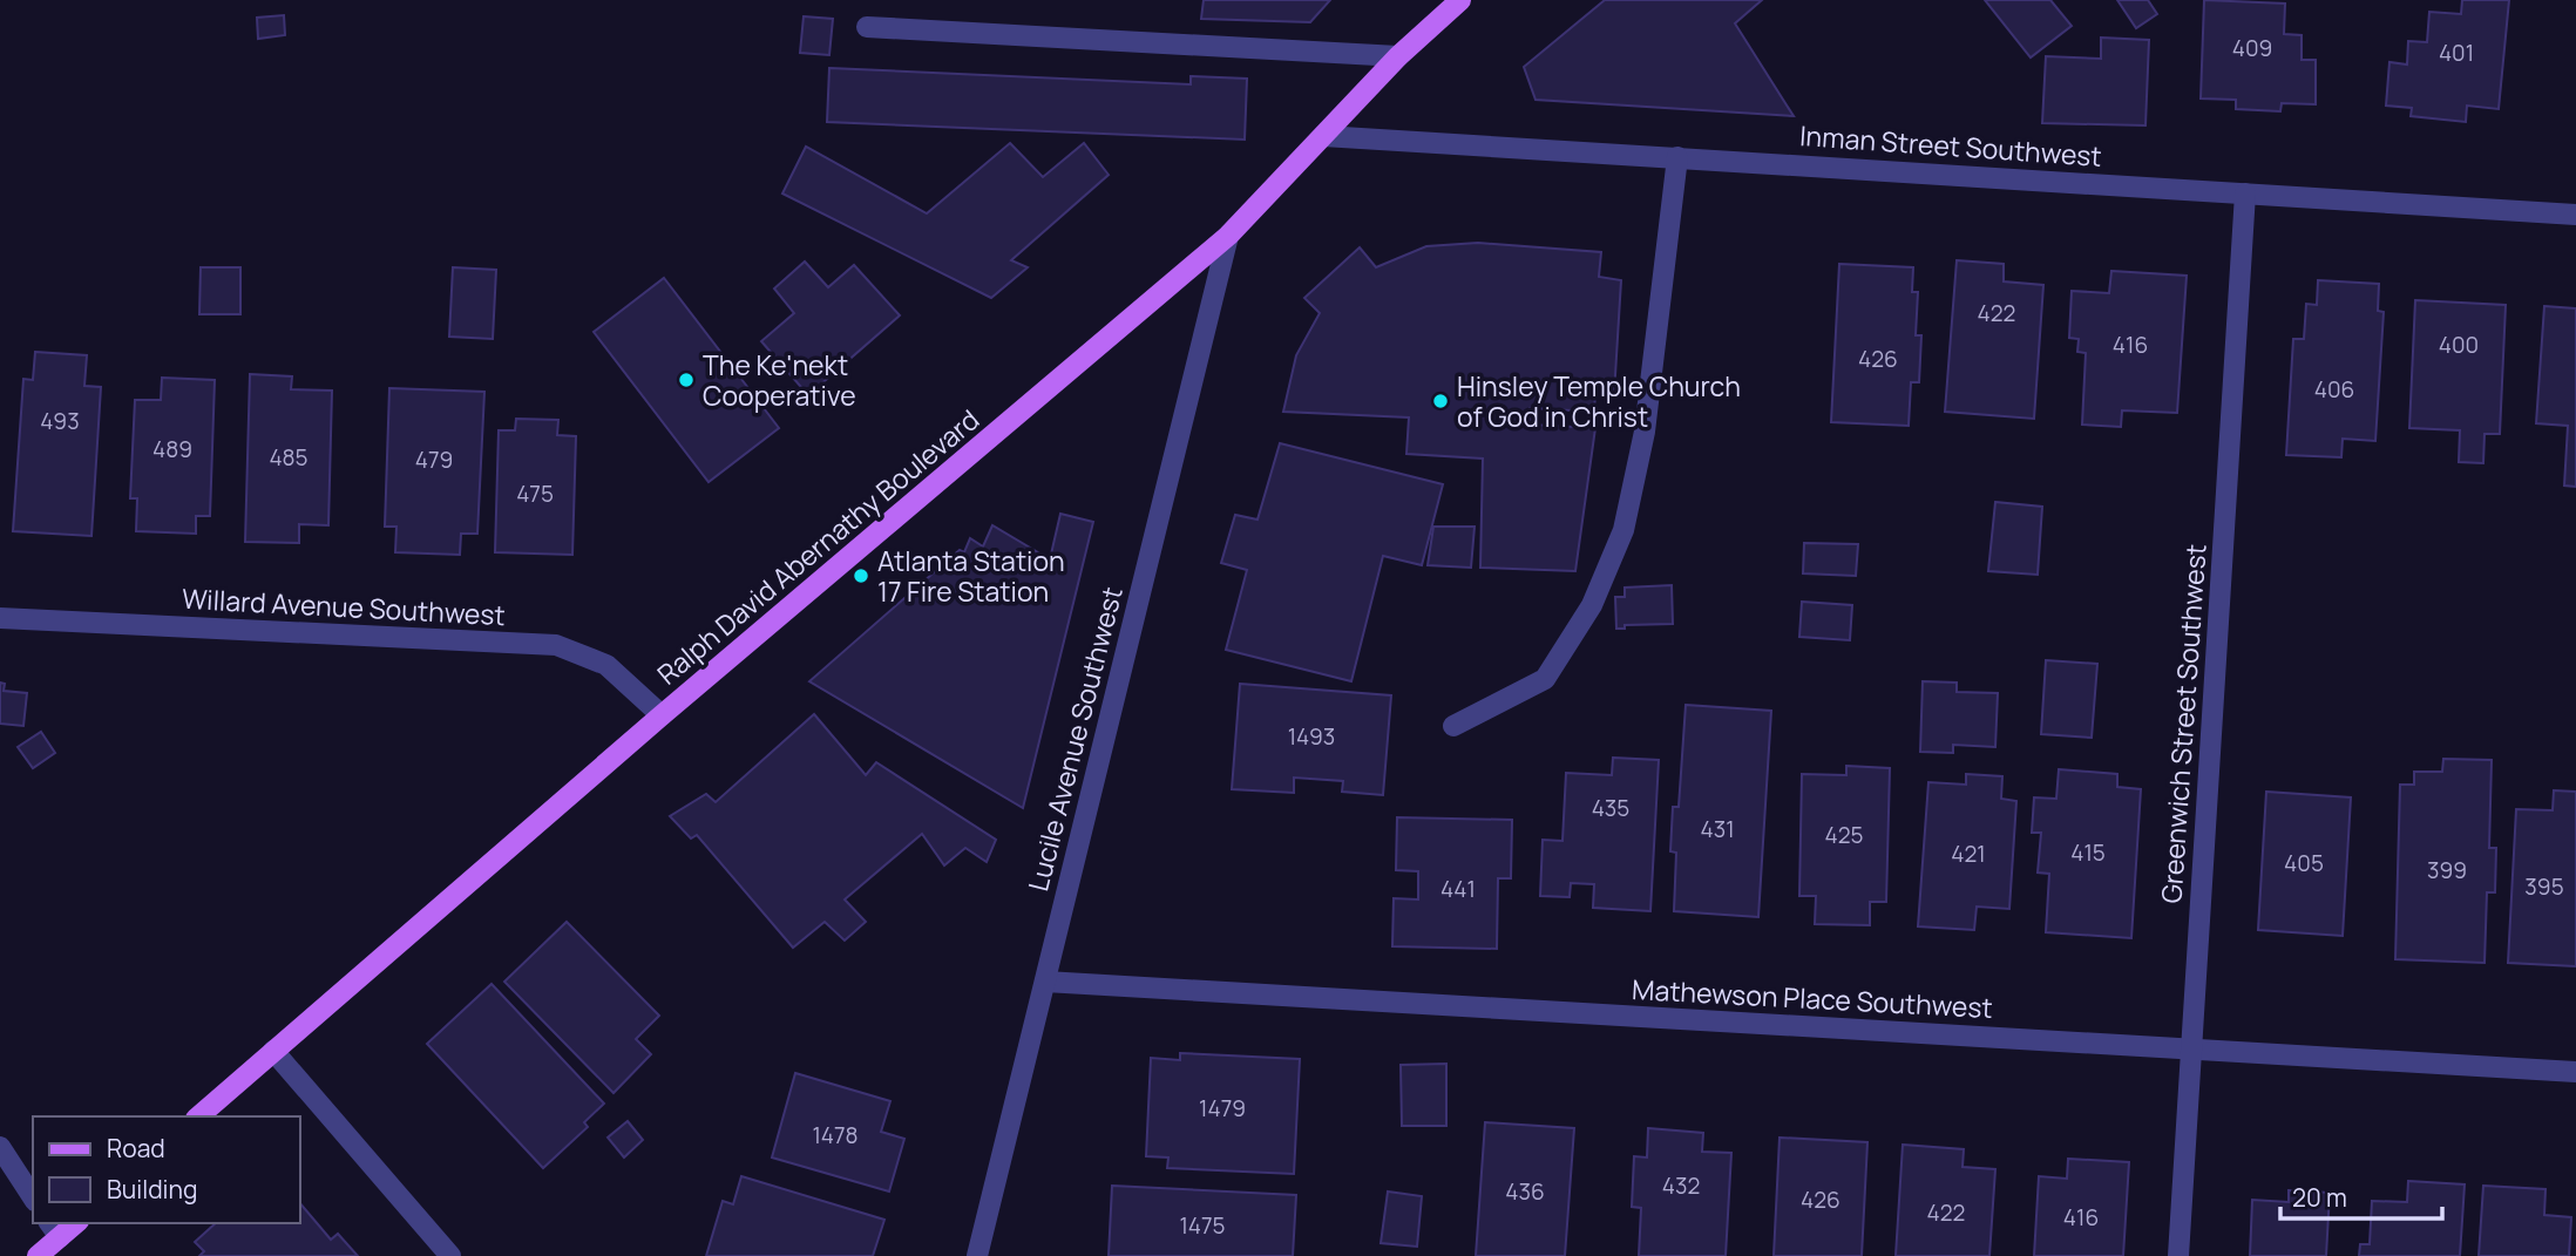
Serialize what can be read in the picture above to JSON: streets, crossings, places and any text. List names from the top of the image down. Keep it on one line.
{"streets":{"main road":["Ralph David Abernathy Boulevard"],"street":["Inman Street Southwest","Willard Avenue Southwest","Greenwich Street Southwest","Lucile Avenue Southwest","Mathewson Place Southwest"]},"crossings":[["Inman Street Southwest","Ralph David Abernathy Boulevard"],["Inman Street Southwest","Greenwich Street Southwest"],["Ralph David Abernathy Boulevard","Willard Avenue Southwest"],["Ralph David Abernathy Boulevard","Lucile Avenue Southwest"],["Greenwich Street Southwest","Mathewson Place Southwest"],["Lucile Avenue Southwest","Mathewson Place Southwest"]],"places":["The Ke'nekt Cooperative","Hinsley Temple Church of God in Christ","Atlanta Station 17 Fire Station"],"house_numbers":["409","401","422","416","400","426","406","493","489","485","479","475","1493","435","431","425","415","421","405","399","395","441","1479","1478","432","436","426","422","416","1475"],"legend":["Road","Building"],"scale_bar":"20 m"}
